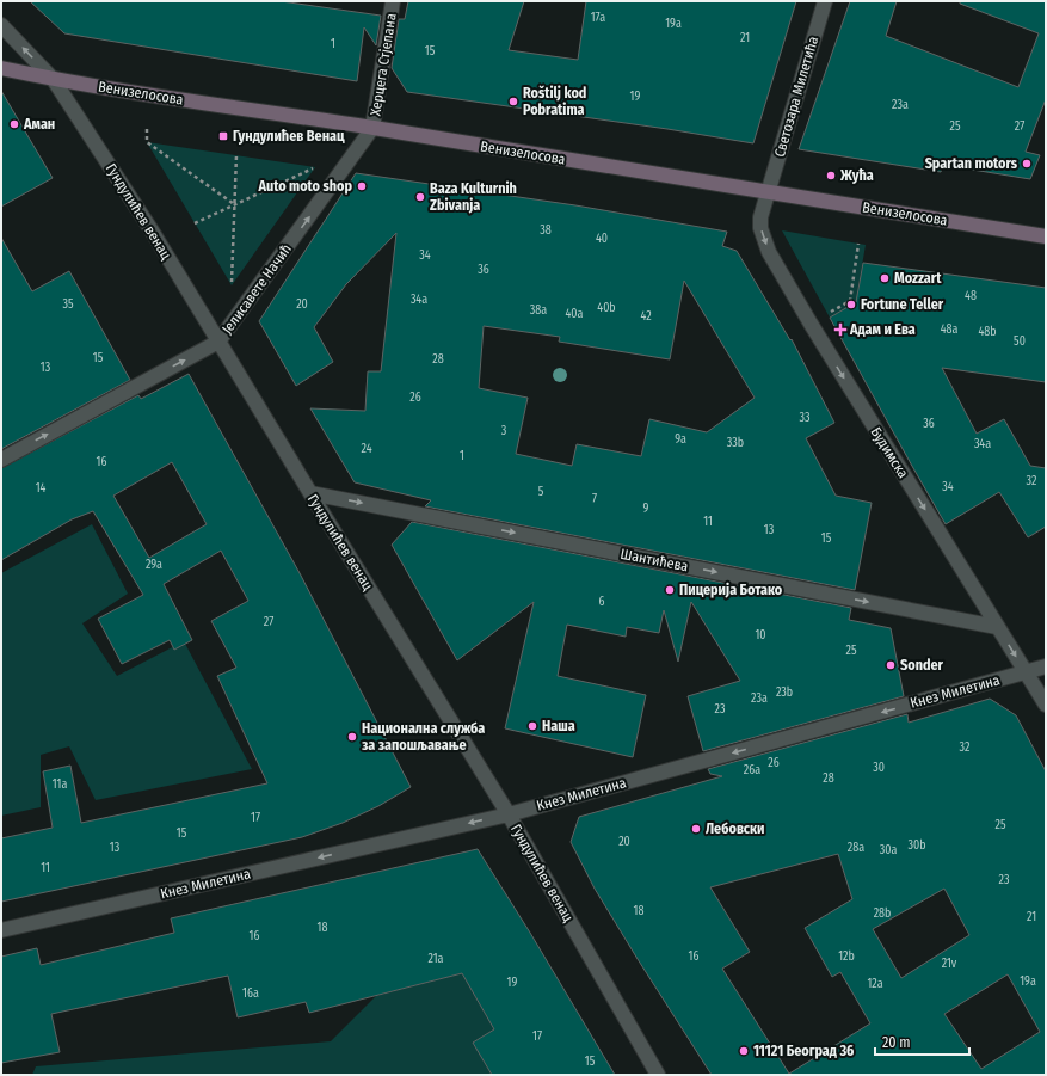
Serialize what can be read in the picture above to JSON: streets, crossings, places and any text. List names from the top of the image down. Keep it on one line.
{"streets":{"street":["Херцега Стјепана","Венизелосова","Светозара Милетића","Гундулићев венац","Јелисавете Начић","Будимска","Шантићева","Кнез Милетина"]},"crossings":[["Херцега Стјепана","Венизелосова"],["Херцега Стјепана","Јелисавете Начић"],["Венизелосова","Светозара Милетића"],["Венизелосова","Гундулићев венац"],["Венизелосова","Јелисавете Начић"],["Венизелосова","Будимска"],["Светозара Милетића","Будимска"],["Гундулићев венац","Јелисавете Начић"],["Гундулићев венац","Шантићева"],["Гундулићев венац","Кнез Милетина"],["Будимска","Шантићева"],["Будимска","Кнез Милетина"]],"one_way":["Јелисавете Начић","Будимска","Шантићева","Кнез Милетина"],"places":{"other":["Roštilj kod Pobratima","Аман","Spartan motors","Жућа","Auto moto shop","Baza Kulturnih Zbivanja","Mozzart","Fortune Teller","Пицерија Ботако","Sonder","Наша","Национална служба за запошљавање","Лебовски","11121 Београд 36"],"transit":["Гундулићев Венац"],"health":["Адам и Ева"]},"house_numbers":["17a","19a","21","1","15","19","23a","25","27","38","40","34","36","48","34a","35","20","40b","38a","40a","42","48a","48b","50","15","28","13","26","33","36","3","9a","33b","34a","24","1","16","32","34","14","5","7","9","11","13","15","29a","6","27","10","25","23b","23a","23","32","26","30","26a","28","11a","17","25","15","20","30b","13","28a","30a","11","23","18","28b","21","18","16","16","12b","21a","21v","19a","19","12a","16a","17","15"],"scale_bar":"20 m"}
